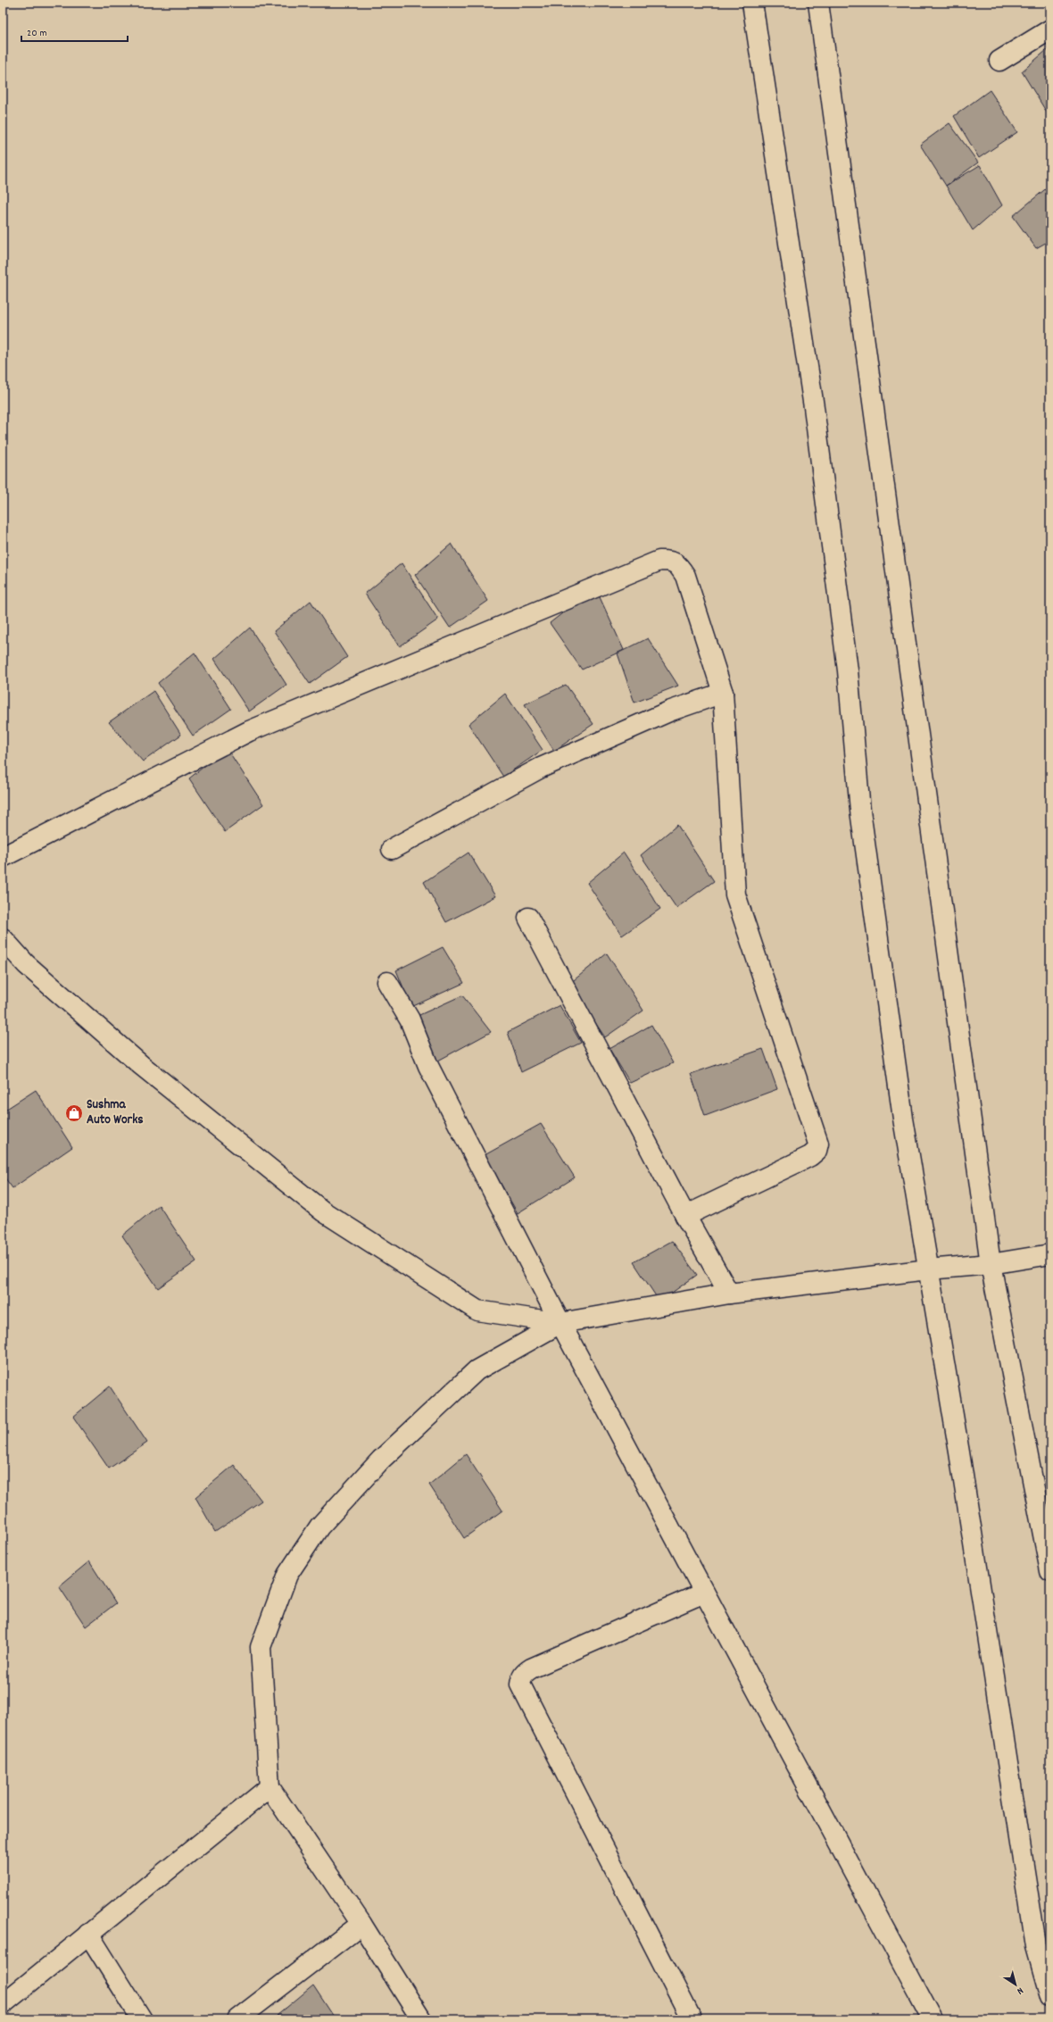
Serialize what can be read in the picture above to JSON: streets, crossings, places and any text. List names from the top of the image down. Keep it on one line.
{"places":{"shop":["Sushma Auto Works"]},"scale_bar":"20 m","north":"bottom right"}
